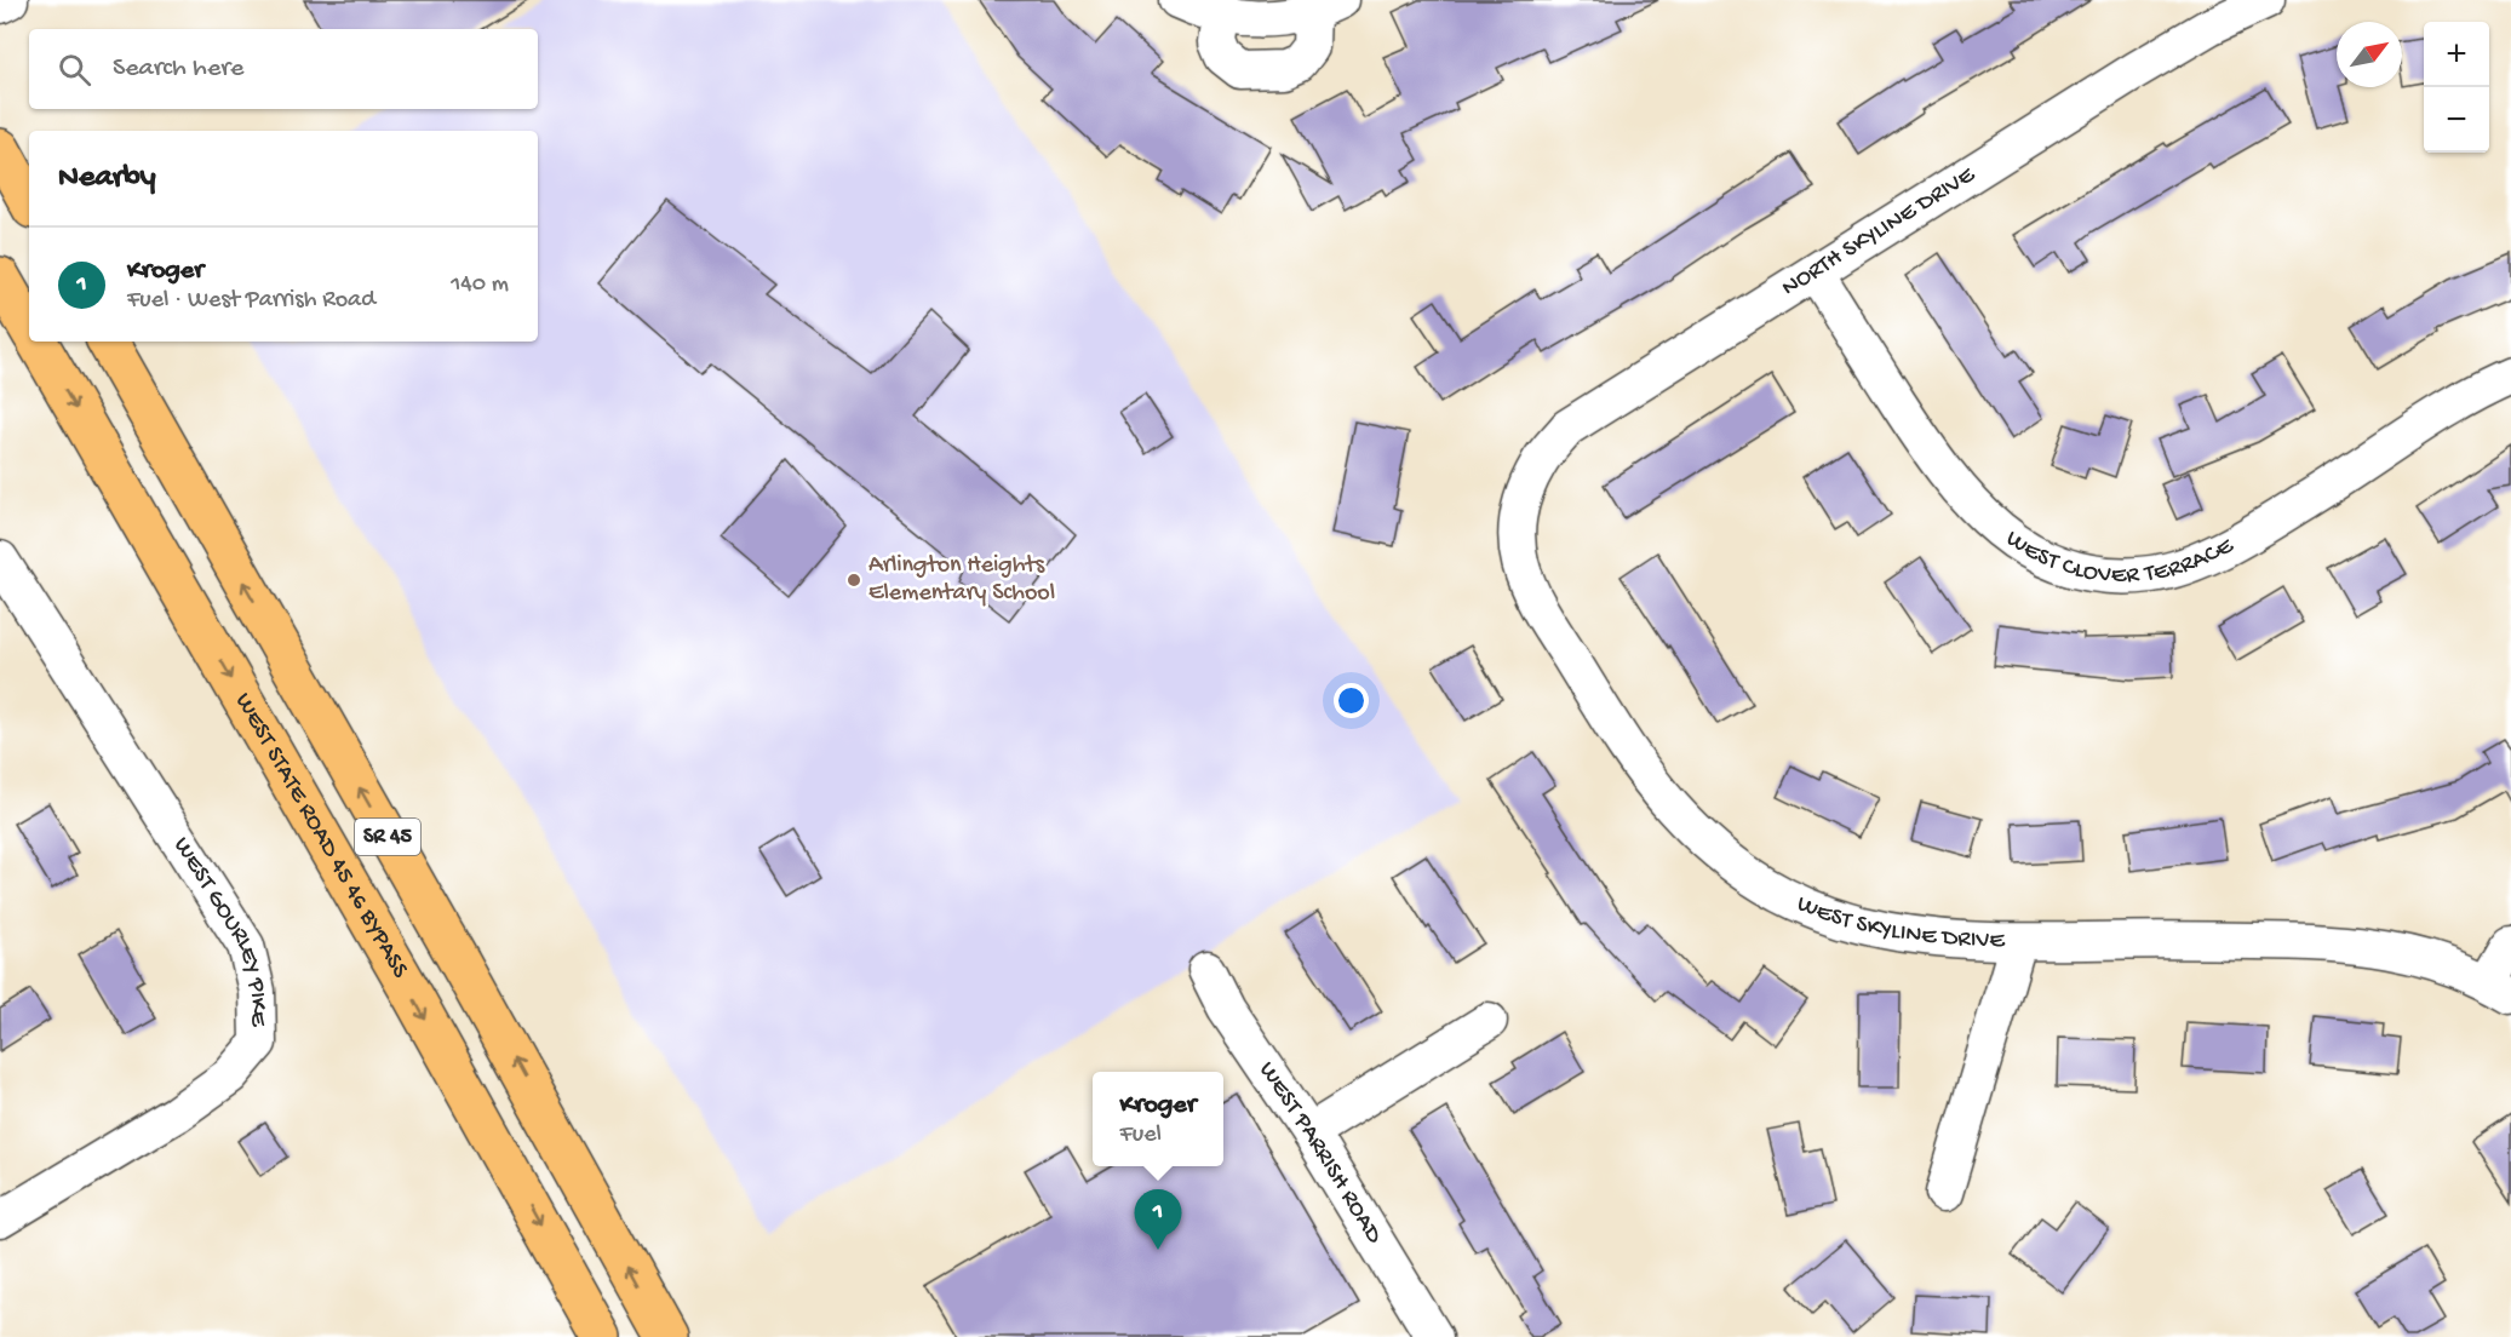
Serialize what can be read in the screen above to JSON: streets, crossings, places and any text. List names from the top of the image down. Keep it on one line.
{"streets":{"highway":["WEST STATE ROAD 45 46 BYPASS","SR 45"],"street":["NORTH SKYLINE DRIVE","WEST CLOVER TERRACE","WEST SKYLINE DRIVE","WEST GOURLEY PIKE","WEST PARRISH ROAD"]},"crossings":[["NORTH SKYLINE DRIVE","WEST CLOVER TERRACE"],["NORTH SKYLINE DRIVE","WEST SKYLINE DRIVE"]],"places":["Arlington Heights Elementary School"],"north":"top right","page":{"map_buttons":["+","−"],"search":"Search here","heading":"Nearby","list":[{"mark":"1","name":"Kroger","note":"Fuel · West Parrish Road","value":"140 m"}],"popup":["Kroger","Fuel"],"pins":"1"}}
